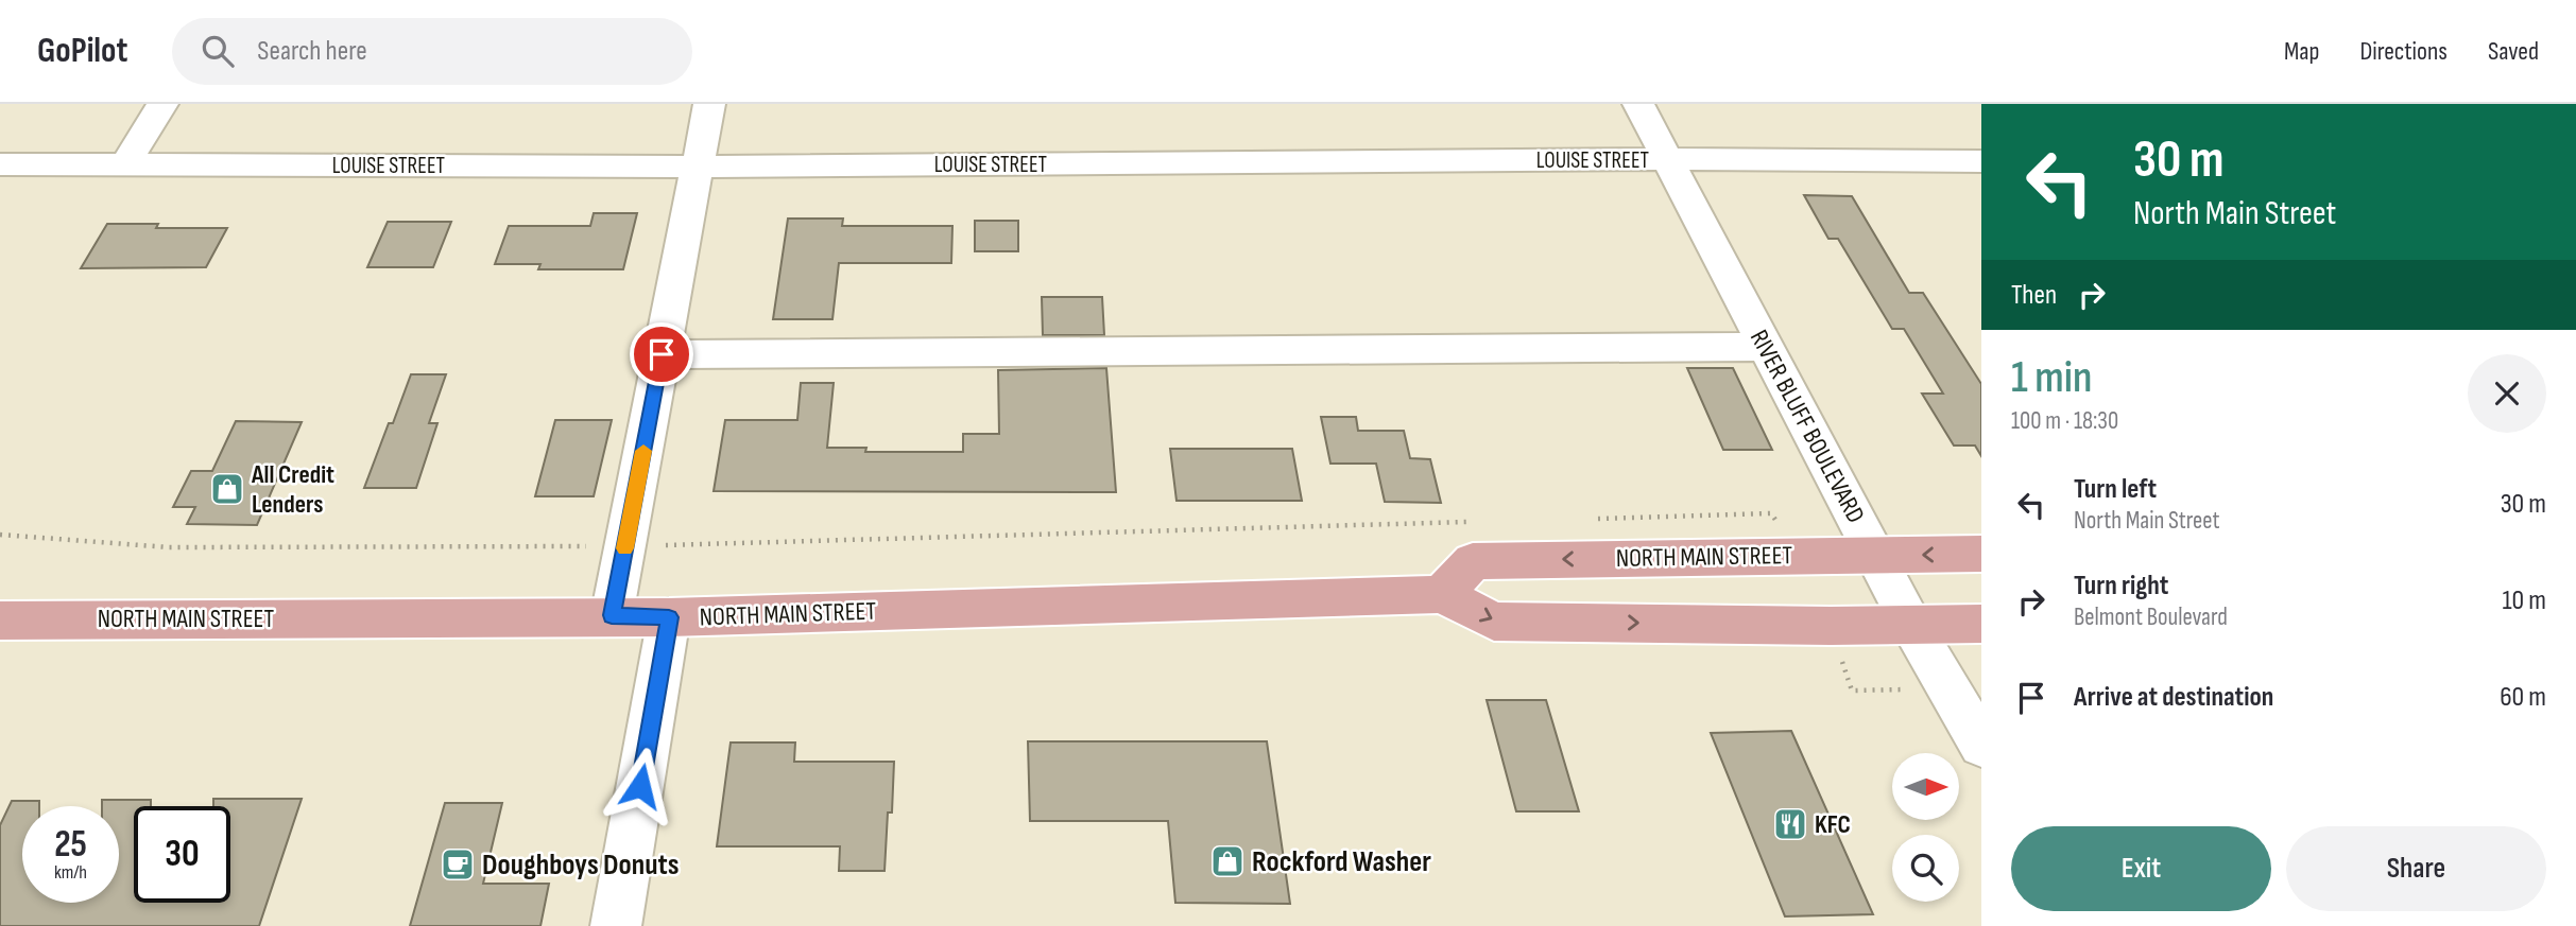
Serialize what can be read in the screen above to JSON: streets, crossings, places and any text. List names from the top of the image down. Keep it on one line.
{"streets":{"main road":["NORTH MAIN STREET"],"street":["LOUISE STREET","RIVER BLUFF BOULEVARD"]},"crossings":[["LOUISE STREET","RIVER BLUFF BOULEVARD"],["RIVER BLUFF BOULEVARD","NORTH MAIN STREET"]],"places":{"shop":["All Credit Lenders","Rockford Washer"],"restaurant":["KFC"],"cafe":["Doughboys Donuts"]},"north":"right","page":{"header":"GoPilot","search":"Search here","nav":["Map","Directions","Saved"],"turn":["30 m","North Main Street"],"then":"Then","heading":["1 min","100 m · 18:30"],"list":[{"name":"Turn left","note":"North Main Street","value":"30 m"},{"name":"Turn right","note":"Belmont Boulevard","value":"10 m"},{"name":"Arrive at destination","value":"60 m"}],"speed":"25 km/h","limit":"30","buttons":["Exit","Share"]}}
